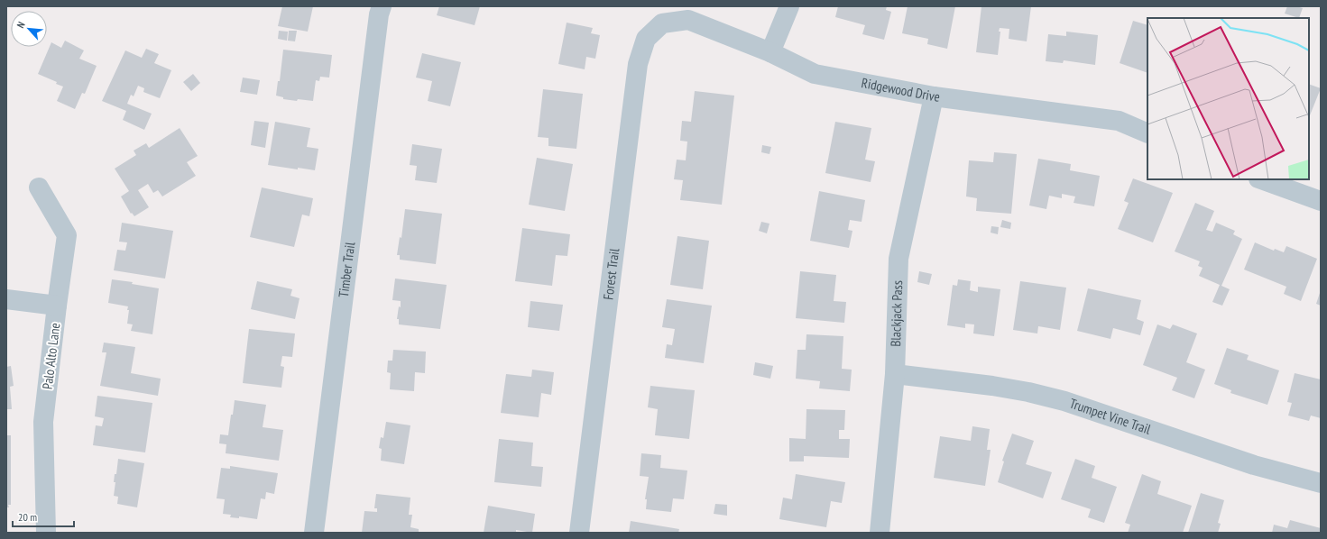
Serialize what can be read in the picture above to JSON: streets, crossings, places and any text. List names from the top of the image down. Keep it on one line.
{"streets":{"street":["Ridgewood Drive","Timber Trail","Forest Trail","Blackjack Pass","Palo Alto Lane","Trumpet Vine Trail"]},"crossings":[["Ridgewood Drive","Forest Trail"],["Ridgewood Drive","Blackjack Pass"],["Blackjack Pass","Trumpet Vine Trail"]],"scale_bar":"20 m","north":"top left"}
